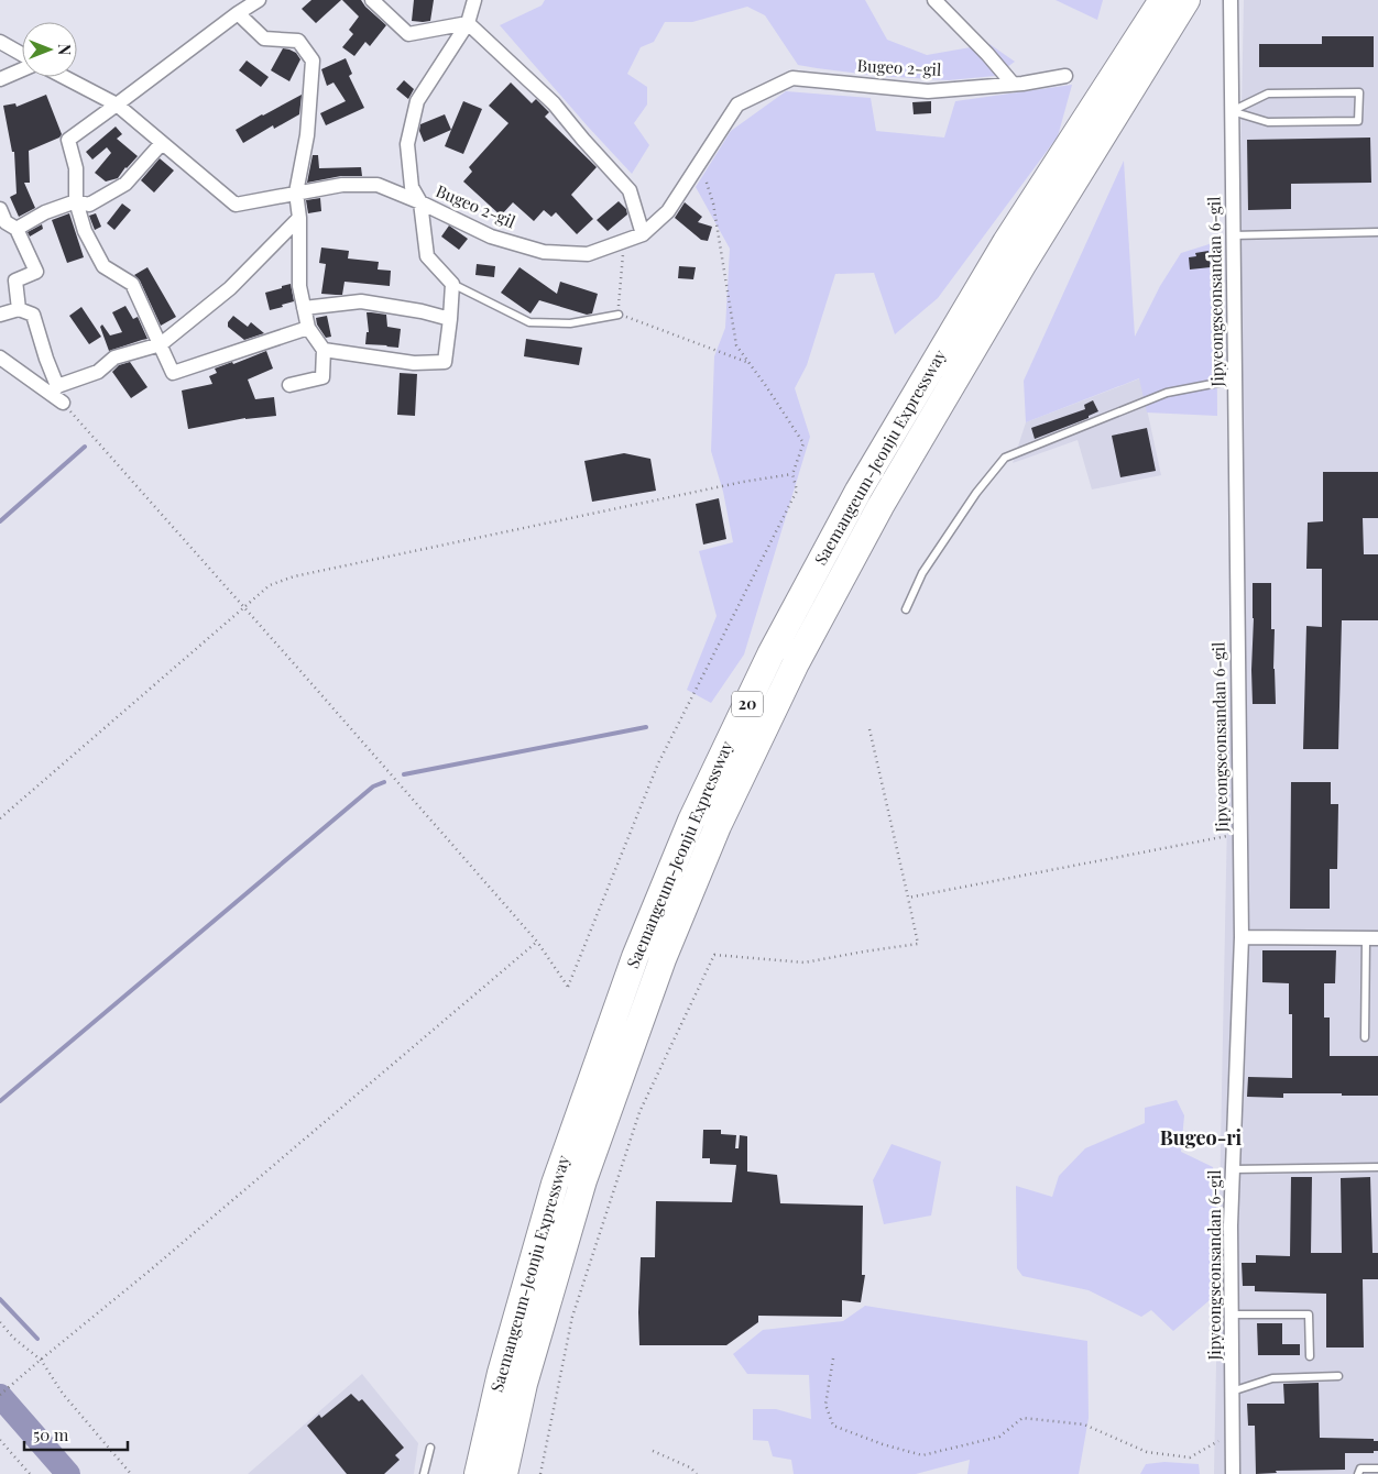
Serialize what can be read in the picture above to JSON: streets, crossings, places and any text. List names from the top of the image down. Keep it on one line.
{"streets":{"highway":["Saemangeum-Jeonju Expressway","20"],"street":["Bugeo 2-gil","Jipyeongseonsandan 6-gil"]},"districts":["Bugeo-ri"],"scale_bar":"50 m","north":"right"}
